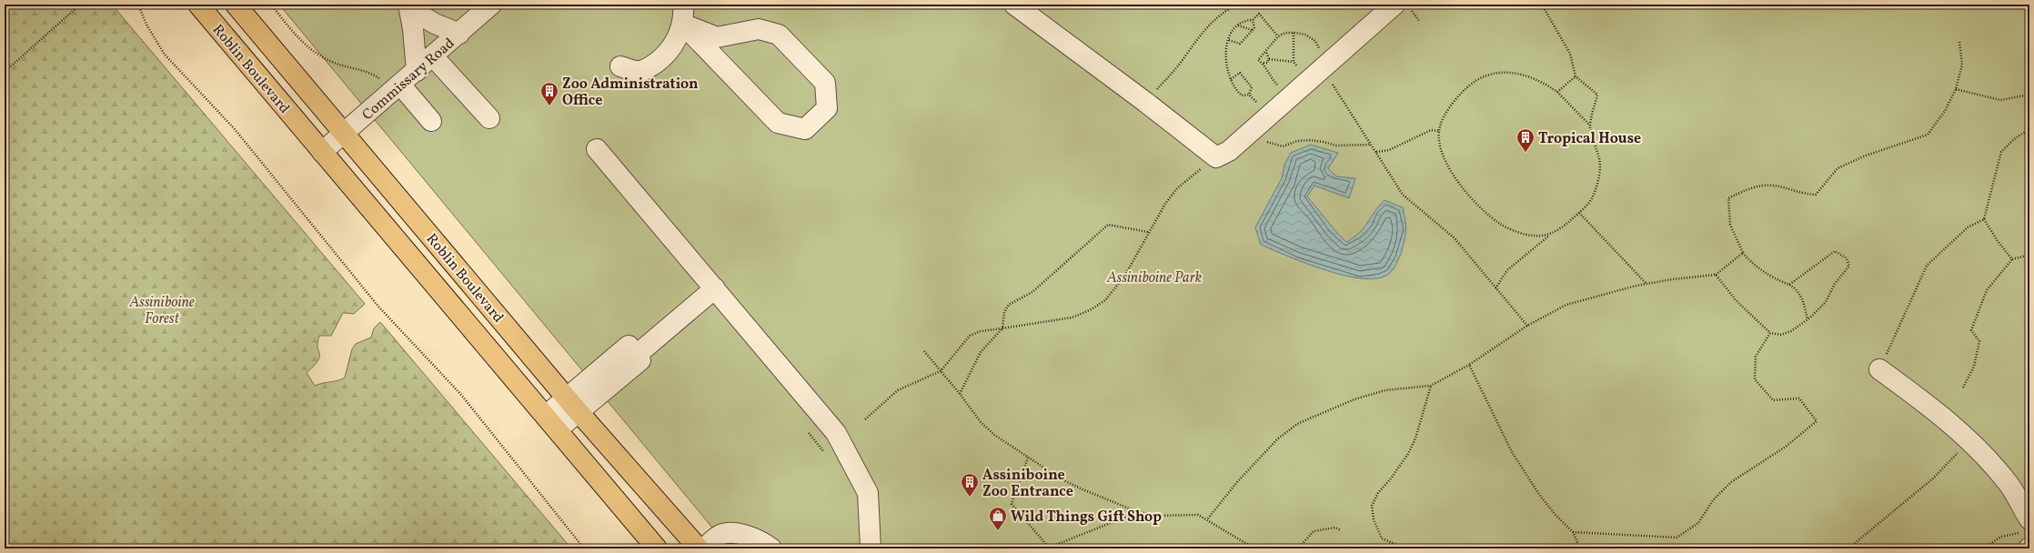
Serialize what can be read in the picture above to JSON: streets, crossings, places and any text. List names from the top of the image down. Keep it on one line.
{"streets":{"main road":["Roblin Boulevard"],"street":["Commissary Road"]},"crossings":[["Roblin Boulevard","Commissary Road"]],"parks":["Assiniboine Park","Assiniboine Forest"],"places":{"building":["Zoo Administration Office","Tropical House","Assiniboine Zoo Entrance"],"shop":["Wild Things Gift Shop"]}}
